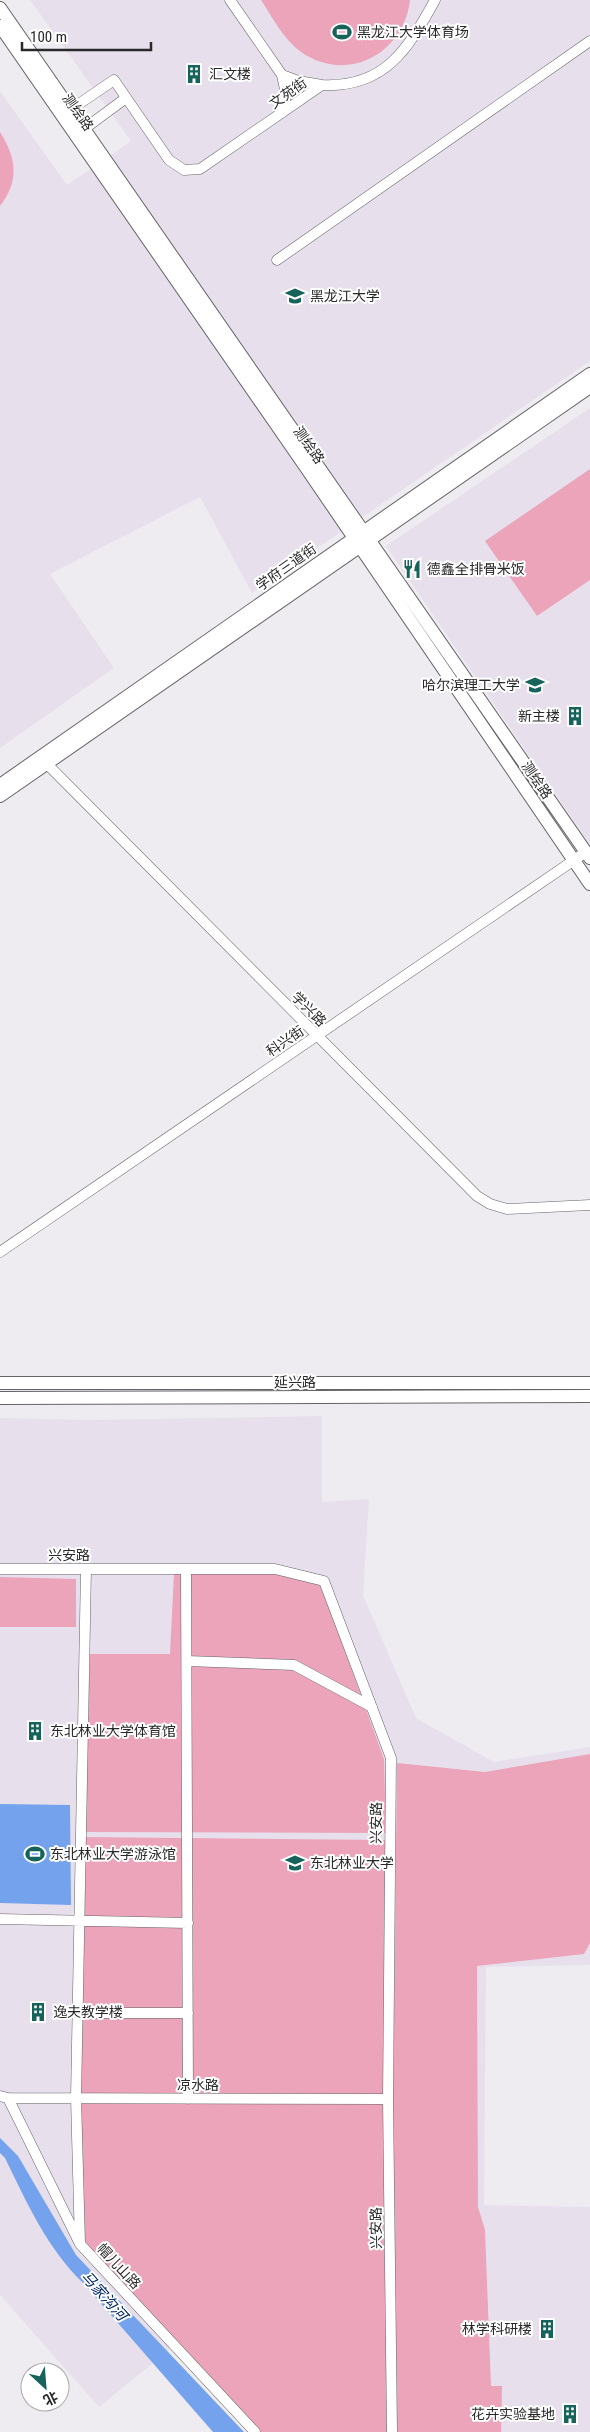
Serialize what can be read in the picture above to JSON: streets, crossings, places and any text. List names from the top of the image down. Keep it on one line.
{"streets":{"main road":["测绘路","学府三道街","延兴路"],"street":["文苑街","学兴路","科兴街","兴安路","凉水路","帽儿山路"]},"crossings":[["测绘路","学府三道街"],["测绘路","科兴街"],["学府三道街","学兴路"],["学兴路","科兴街"],["兴安路","凉水路"],["凉水路","帽儿山路"]],"water":["马家沟河"],"places":{"sports":["黑龙江大学体育场","东北林业大学游泳馆"],"building":["汇文楼","新主楼","东北林业大学体育馆","逸夫教学楼","林学科研楼","花卉实验基地"],"school or university":["黑龙江大学","哈尔滨理工大学","东北林业大学"],"restaurant":["德鑫全排骨米饭"]},"scale_bar":"100 m","north":"bottom right"}
